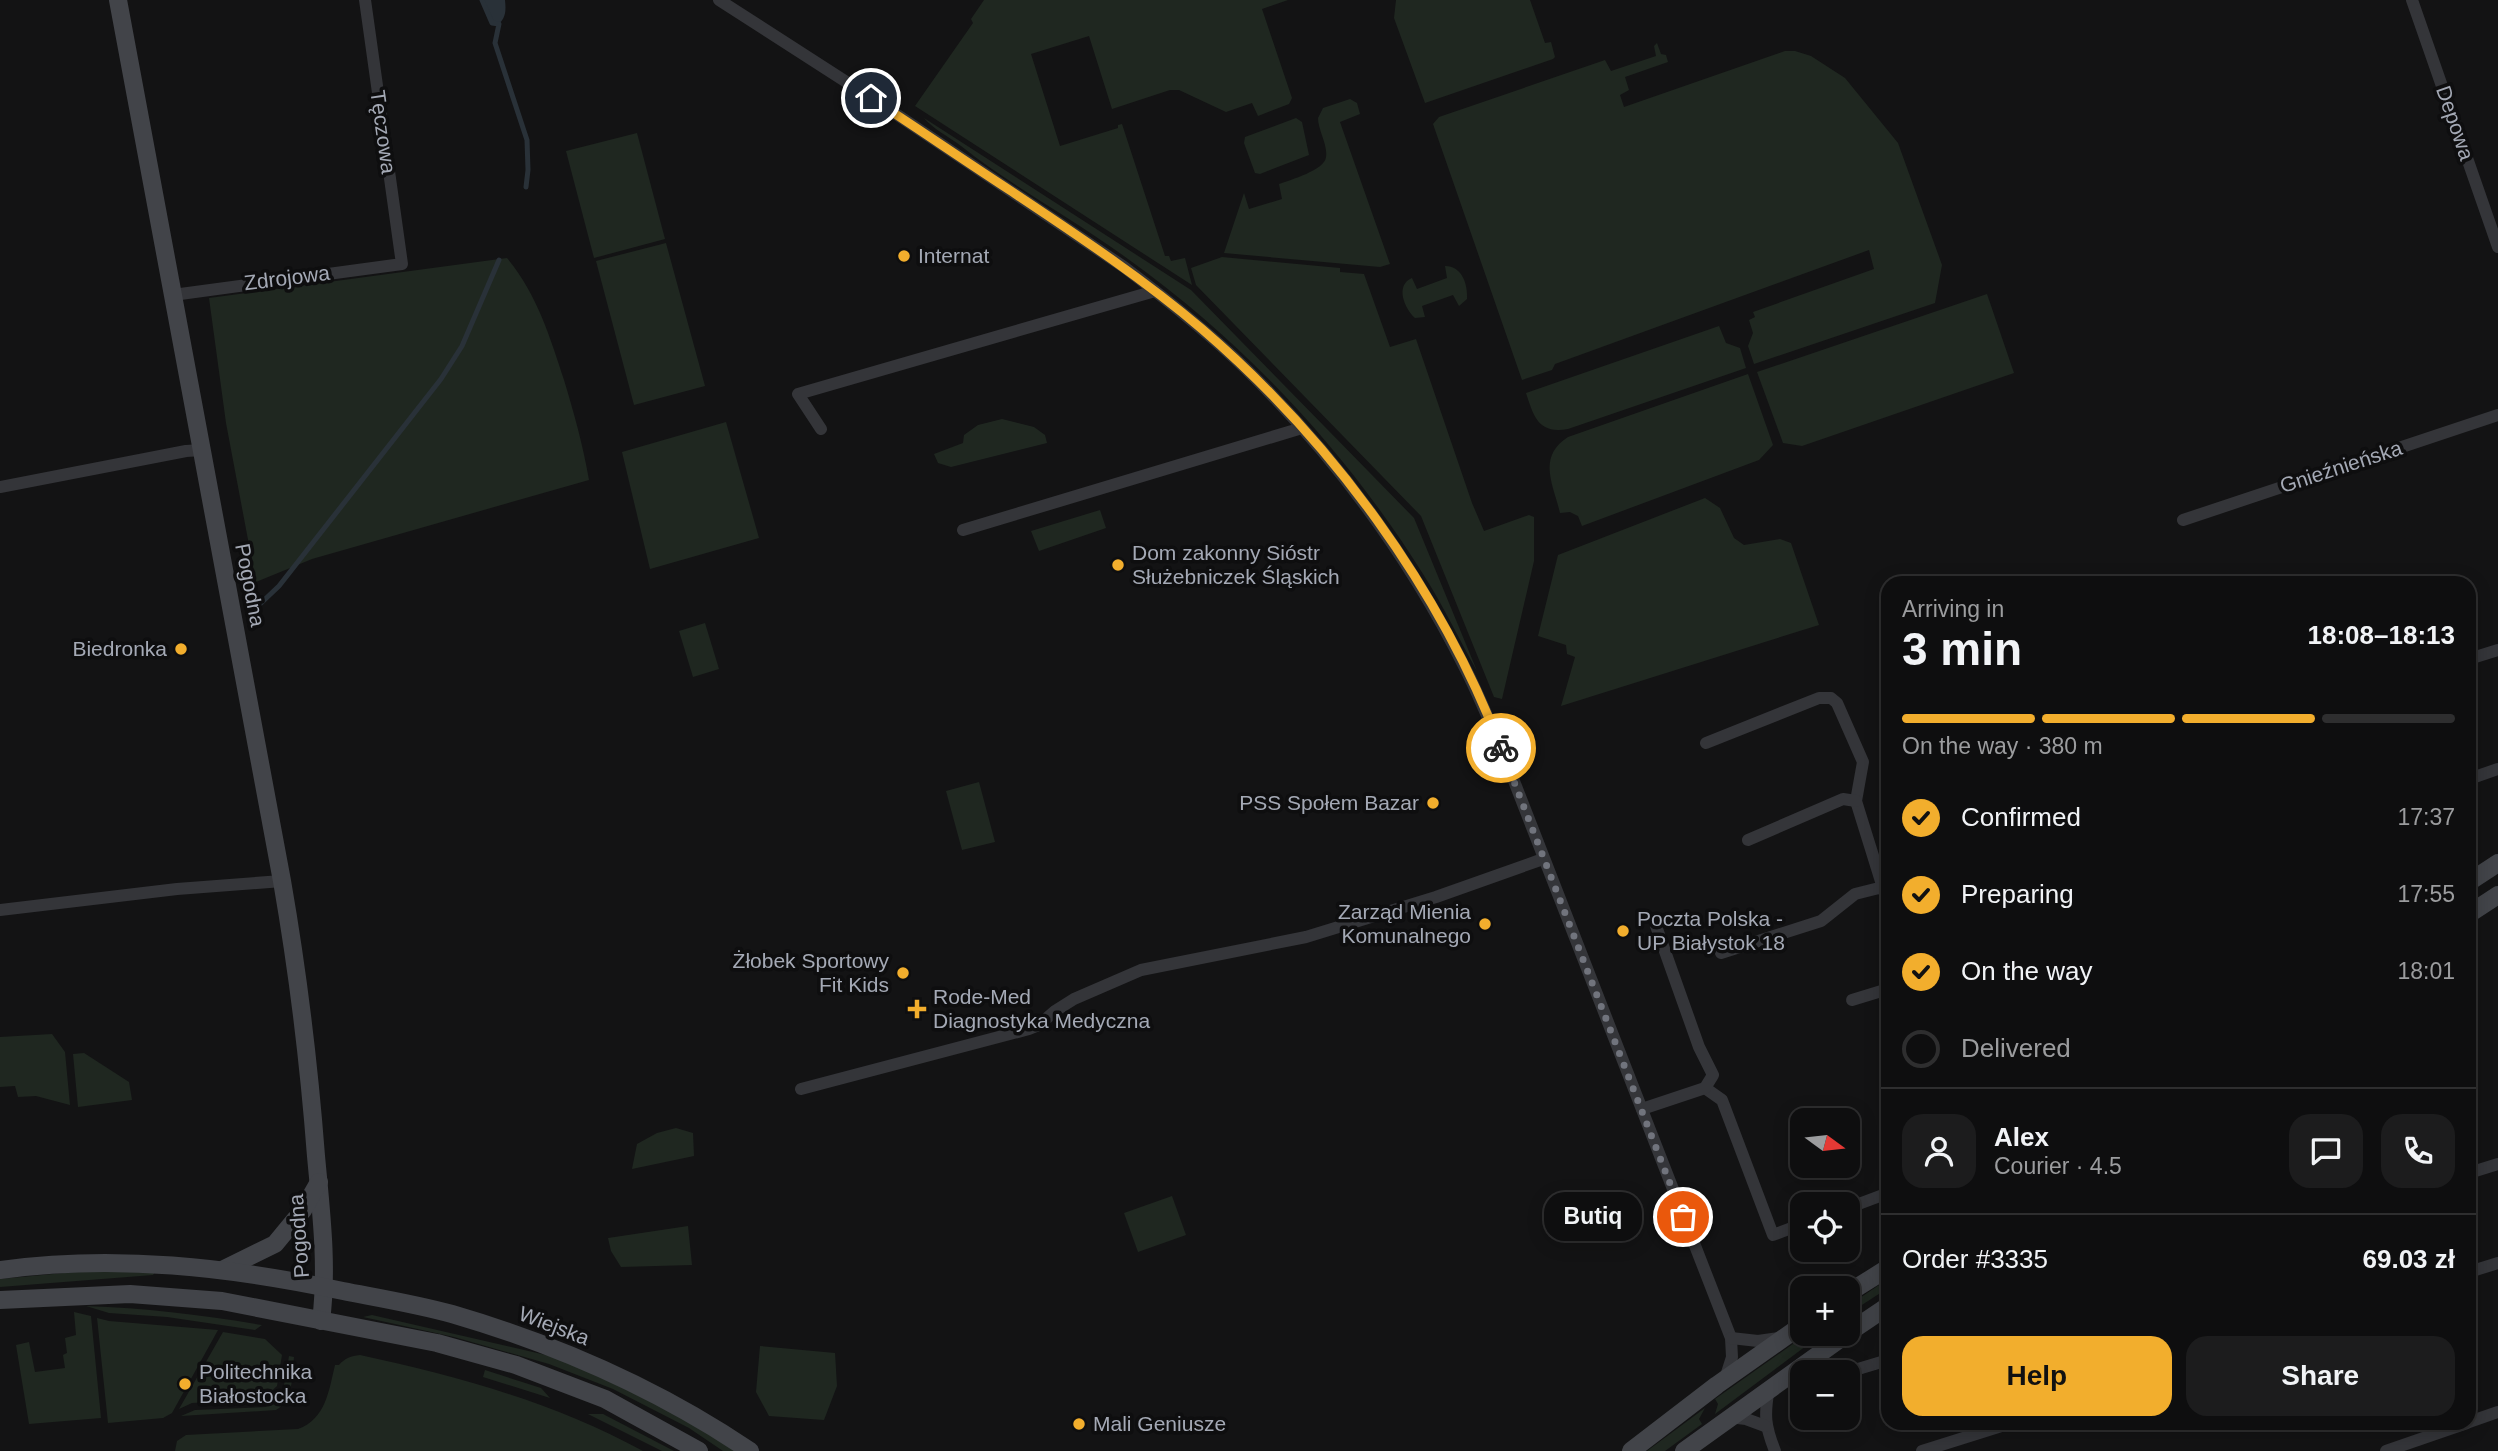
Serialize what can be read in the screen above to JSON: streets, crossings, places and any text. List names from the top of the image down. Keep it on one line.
{"streets":{"main road":["Pogodna","Wiejska"],"street":["Depowa","Tęczowa","Zdrojowa","Gnieźnieńska"]},"crossings":[["Tęczowa","Zdrojowa"],["Zdrojowa","Pogodna"],["Pogodna","Wiejska"]],"places":{"other":["Internat","Dom zakonny Sióstr Służebniczek Śląskich","Biedronka","PSS Społem Bazar","Zarząd Mienia Komunalnego","Poczta Polska - UP Białystok 18","Żłobek Sportowy Fit Kids","Butiq","Politechnika Białostocka","Mali Geniusze"],"health":["Rode-Med Diagnostyka Medyczna"]},"north":"right","page":{"heading":["3 min","Arriving in","18:08–18:13"],"panel":["Alex","Courier · 4.5","Order #3335","69.03 zł"],"bar":"On the way · 380 m","list":[["Confirmed","17:37"],["Preparing","17:55"],["On the way","18:01"],"Delivered"],"map_buttons":["+","−"],"bubble":"Butiq","buttons":["Help","Share"]}}
